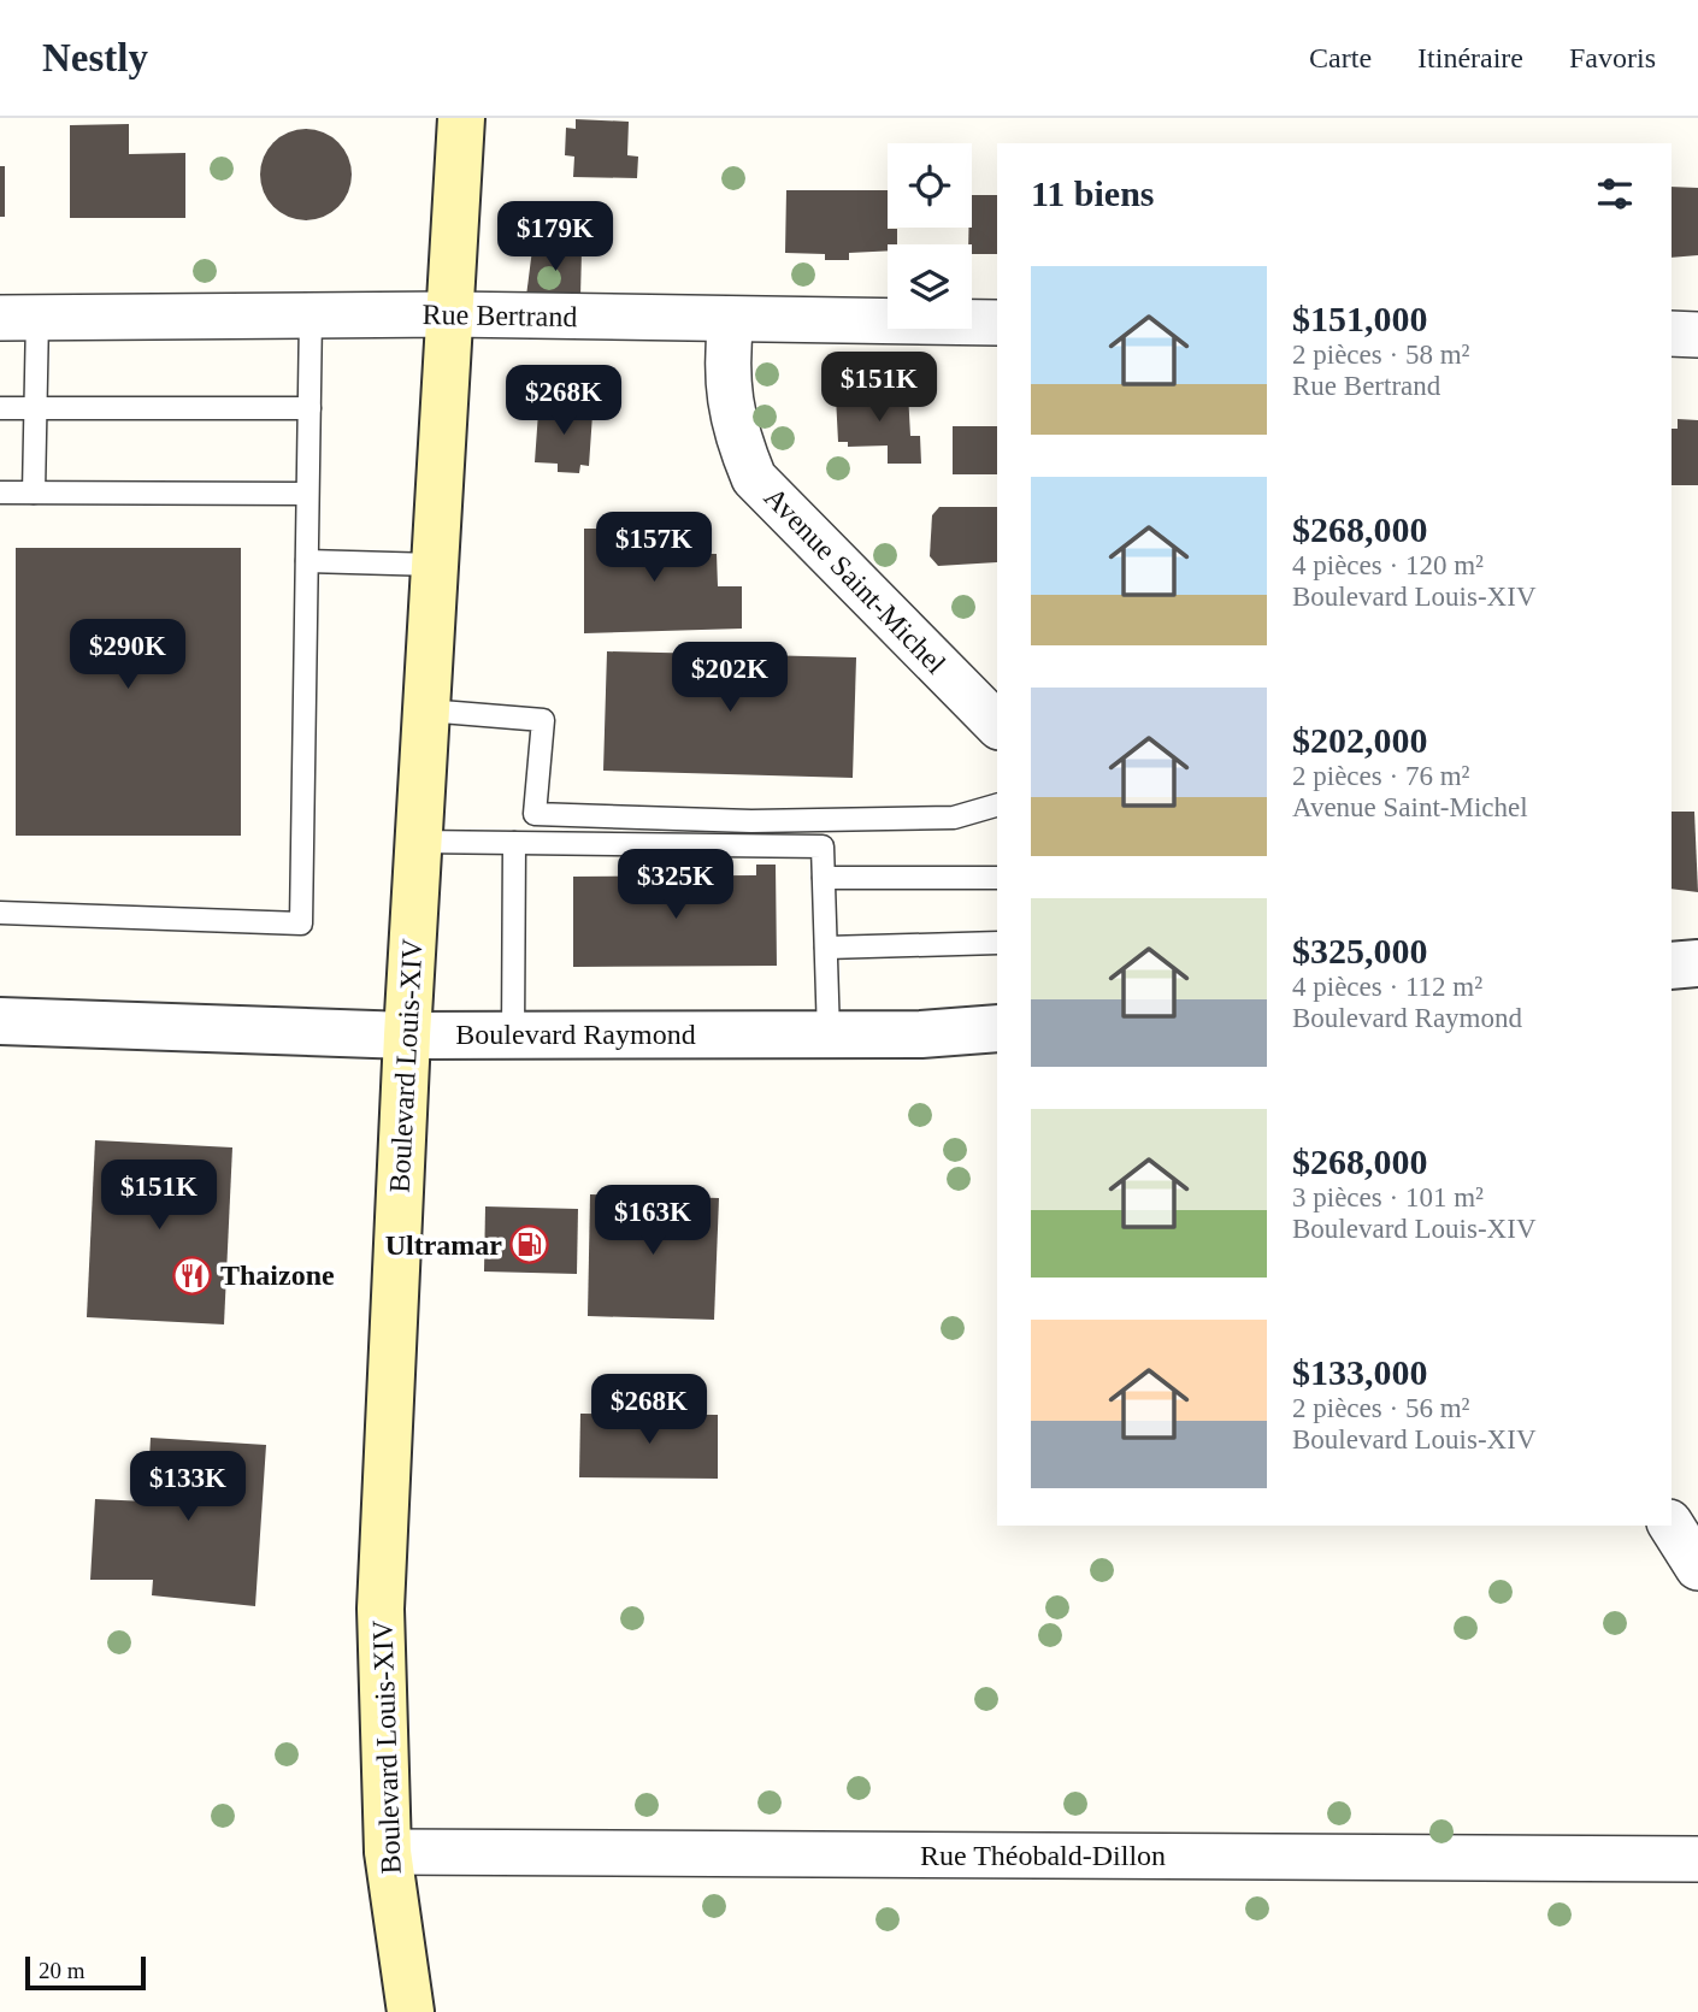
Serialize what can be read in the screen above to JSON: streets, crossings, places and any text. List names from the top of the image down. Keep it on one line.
{"streets":{"main road":["Boulevard Louis-XIV"],"street":["Rue Bertrand","Avenue Saint-Michel","Boulevard Raymond","Rue Théobald-Dillon"]},"crossings":[["Rue Bertrand","Avenue Saint-Michel"],["Rue Bertrand","Boulevard Louis-XIV"],["Boulevard Raymond","Boulevard Louis-XIV"],["Boulevard Louis-XIV","Rue Théobald-Dillon"]],"places":{"fuel station":["Ultramar"],"restaurant":["Thaizone"]},"scale_bar":"20 m","page":{"header":"Nestly","nav":["Carte","Itinéraire","Favoris"],"heading":"11 biens","price":["$179K","$151K","$268K","$157K","$290K","$202K","$325K","$151K","$163K","$268K","$133K"],"list":[{"name":"$151,000","note":"2 pièces · 58 m² · Rue Bertrand"},{"name":"$268,000","note":"4 pièces · 120 m² · Boulevard Louis-XIV"},{"name":"$202,000","note":"2 pièces · 76 m² · Avenue Saint-Michel"},{"name":"$325,000","note":"4 pièces · 112 m² · Boulevard Raymond"},{"name":"$268,000","note":"3 pièces · 101 m² · Boulevard Louis-XIV"},{"name":"$133,000","note":"2 pièces · 56 m² · Boulevard Louis-XIV"}],"scale":"20 m"}}
